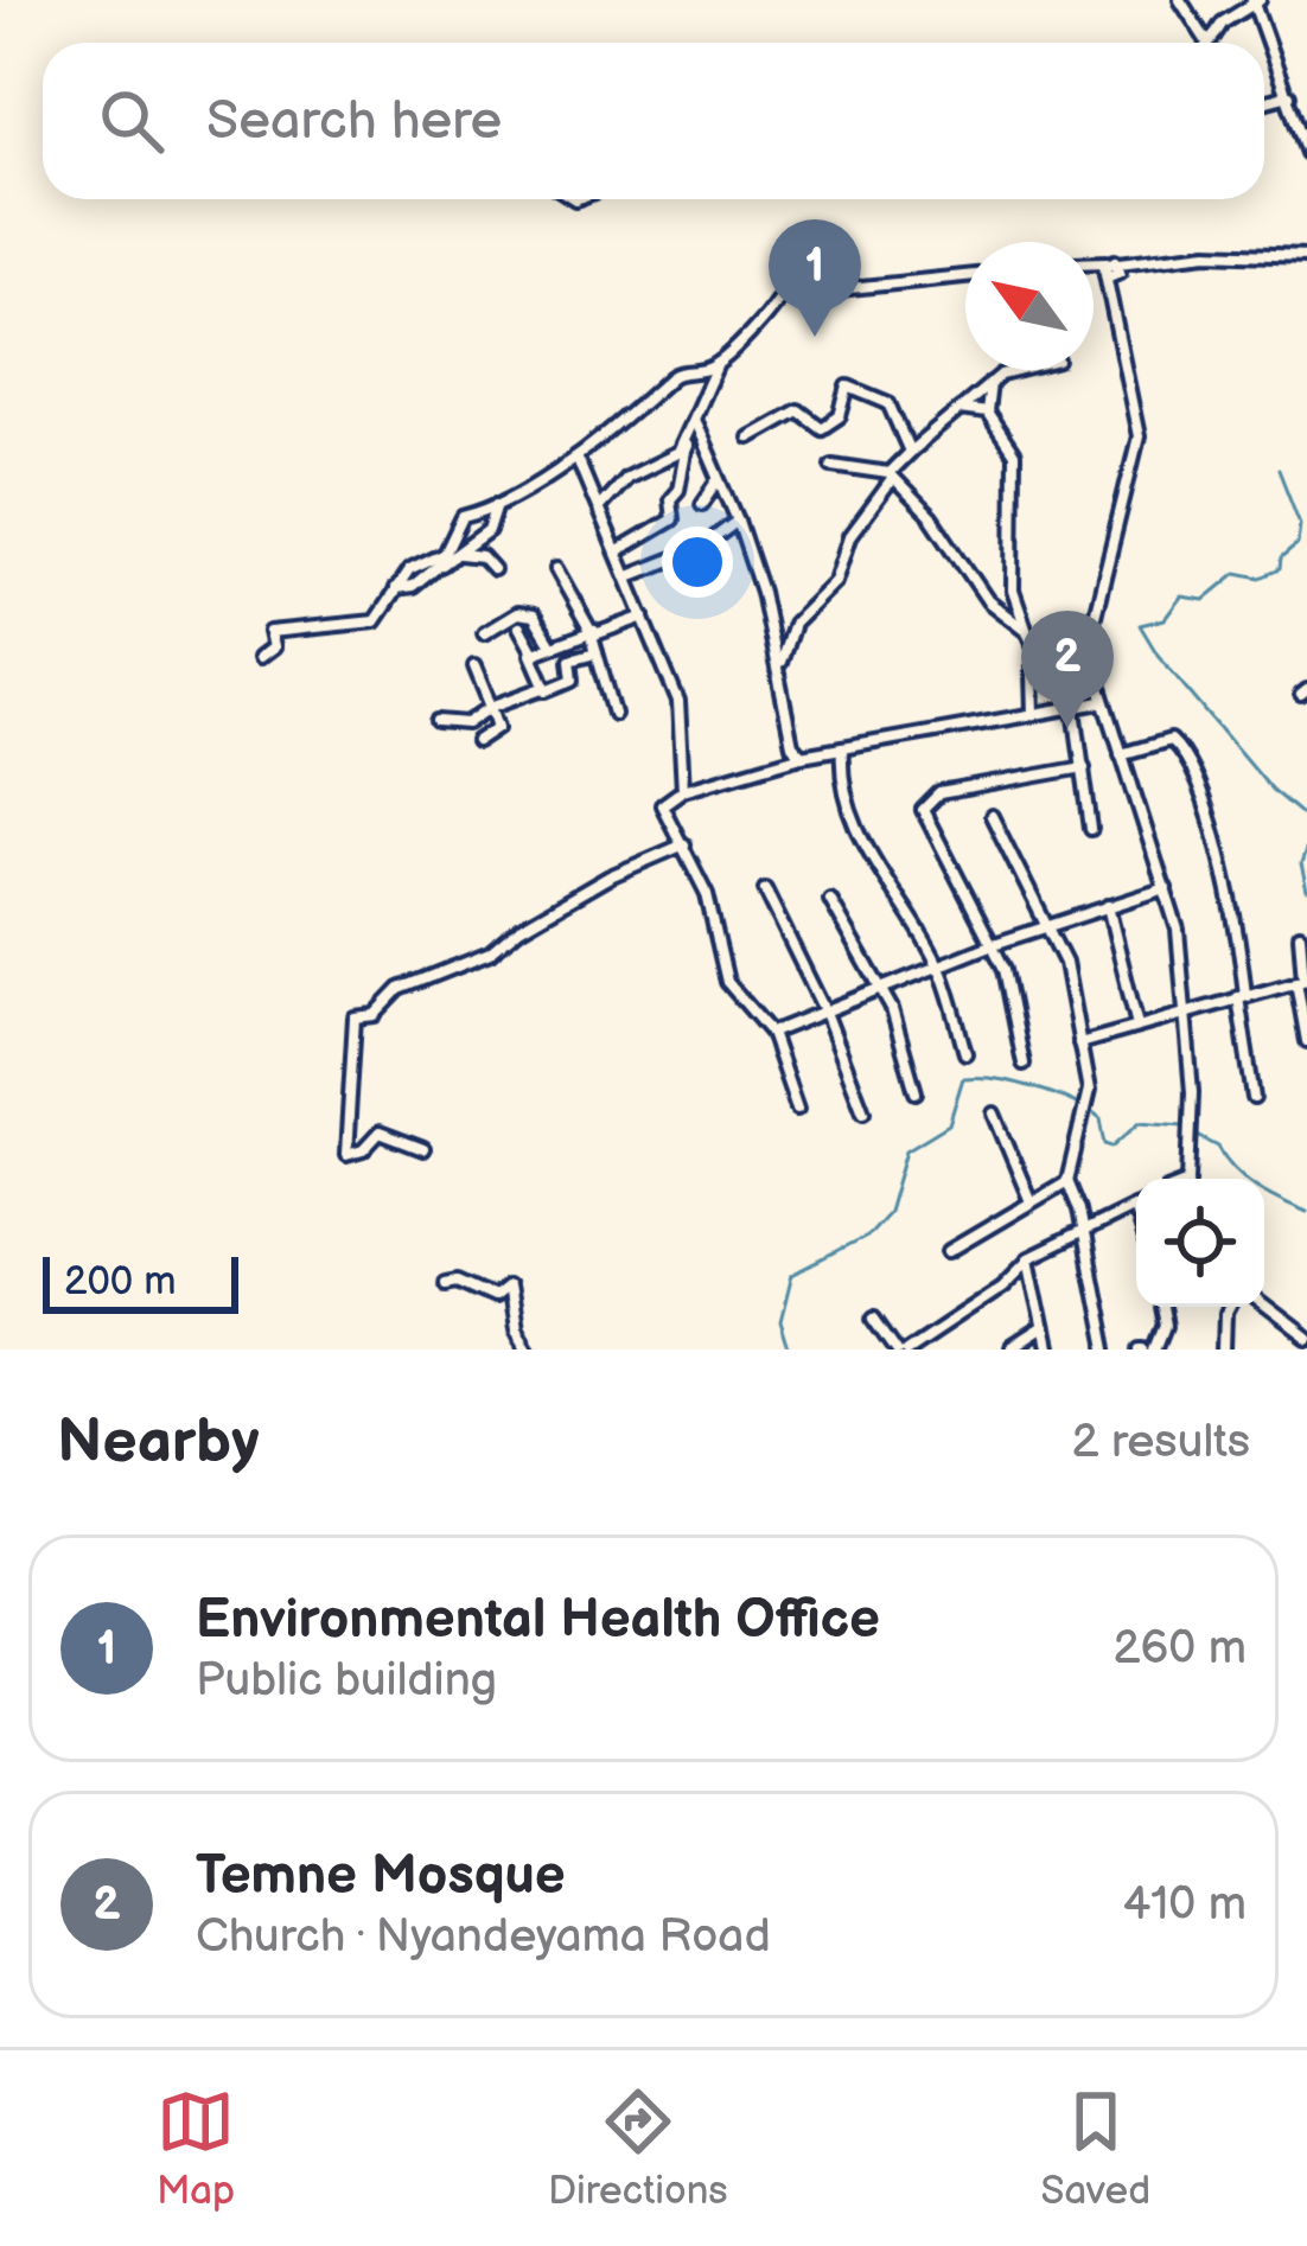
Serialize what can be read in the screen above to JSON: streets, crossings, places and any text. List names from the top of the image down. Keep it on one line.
{"scale_bar":"200 m","north":"top left","page":{"search":"Search here","pins":["1","2"],"scale":"200 m","heading":["Nearby","2 results"],"list":[{"mark":"1","name":"Environmental Health Office","note":"Public building","value":"260 m"},{"mark":"2","name":"Temne Mosque","note":"Church · Nyandeyama Road","value":"410 m"}],"nav":["Map","Directions","Saved"]}}
